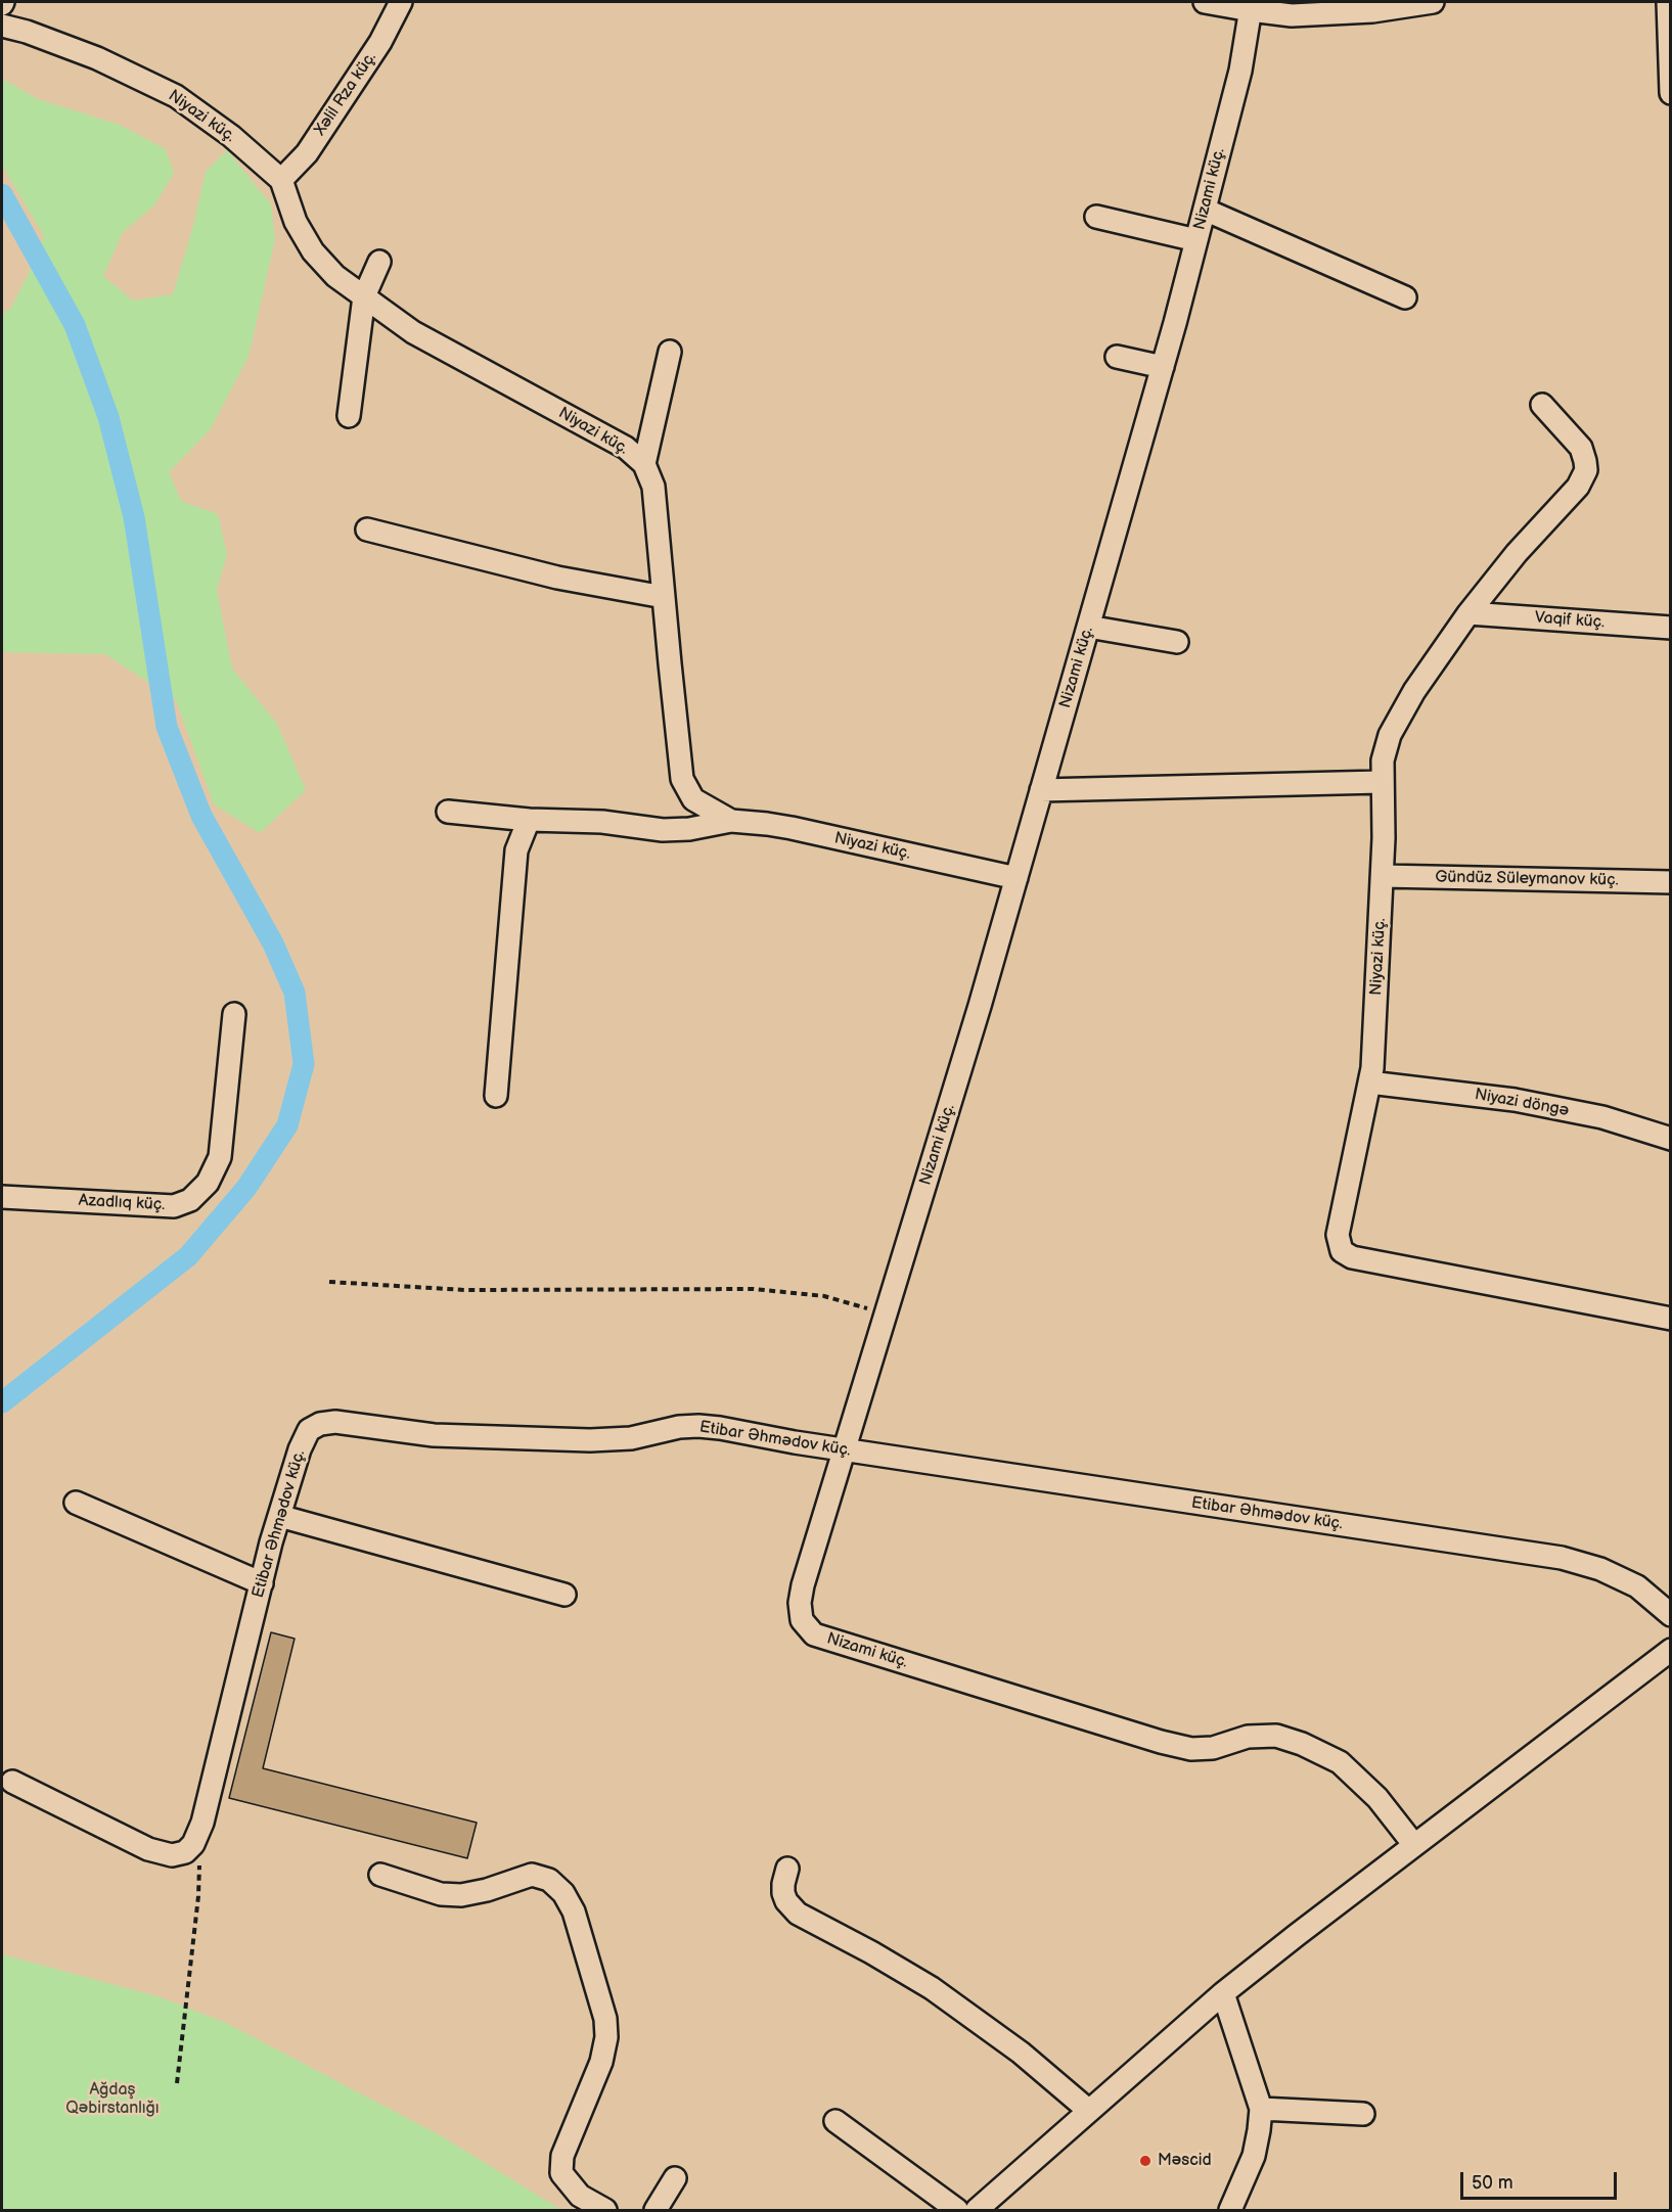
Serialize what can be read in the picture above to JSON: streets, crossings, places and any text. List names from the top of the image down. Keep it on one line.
{"streets":{"street":["Xəlil Rza küç.","Niyazi küç.","Nizami küç.","Vaqif küç.","Gündüz Süleymanov küç.","Niyazi döngə","Azadlıq küç.","Etibar Əhmədov küç."]},"crossings":[["Xəlil Rza küç.","Niyazi küç."],["Niyazi küç.","Nizami küç."],["Niyazi küç.","Vaqif küç."],["Niyazi küç.","Gündüz Süleymanov küç."],["Niyazi küç.","Niyazi döngə"],["Nizami küç.","Etibar Əhmədov küç."]],"parks":["Ağdaş Qəbirstanlığı"],"places":["Məscid"],"scale_bar":"50 m"}
